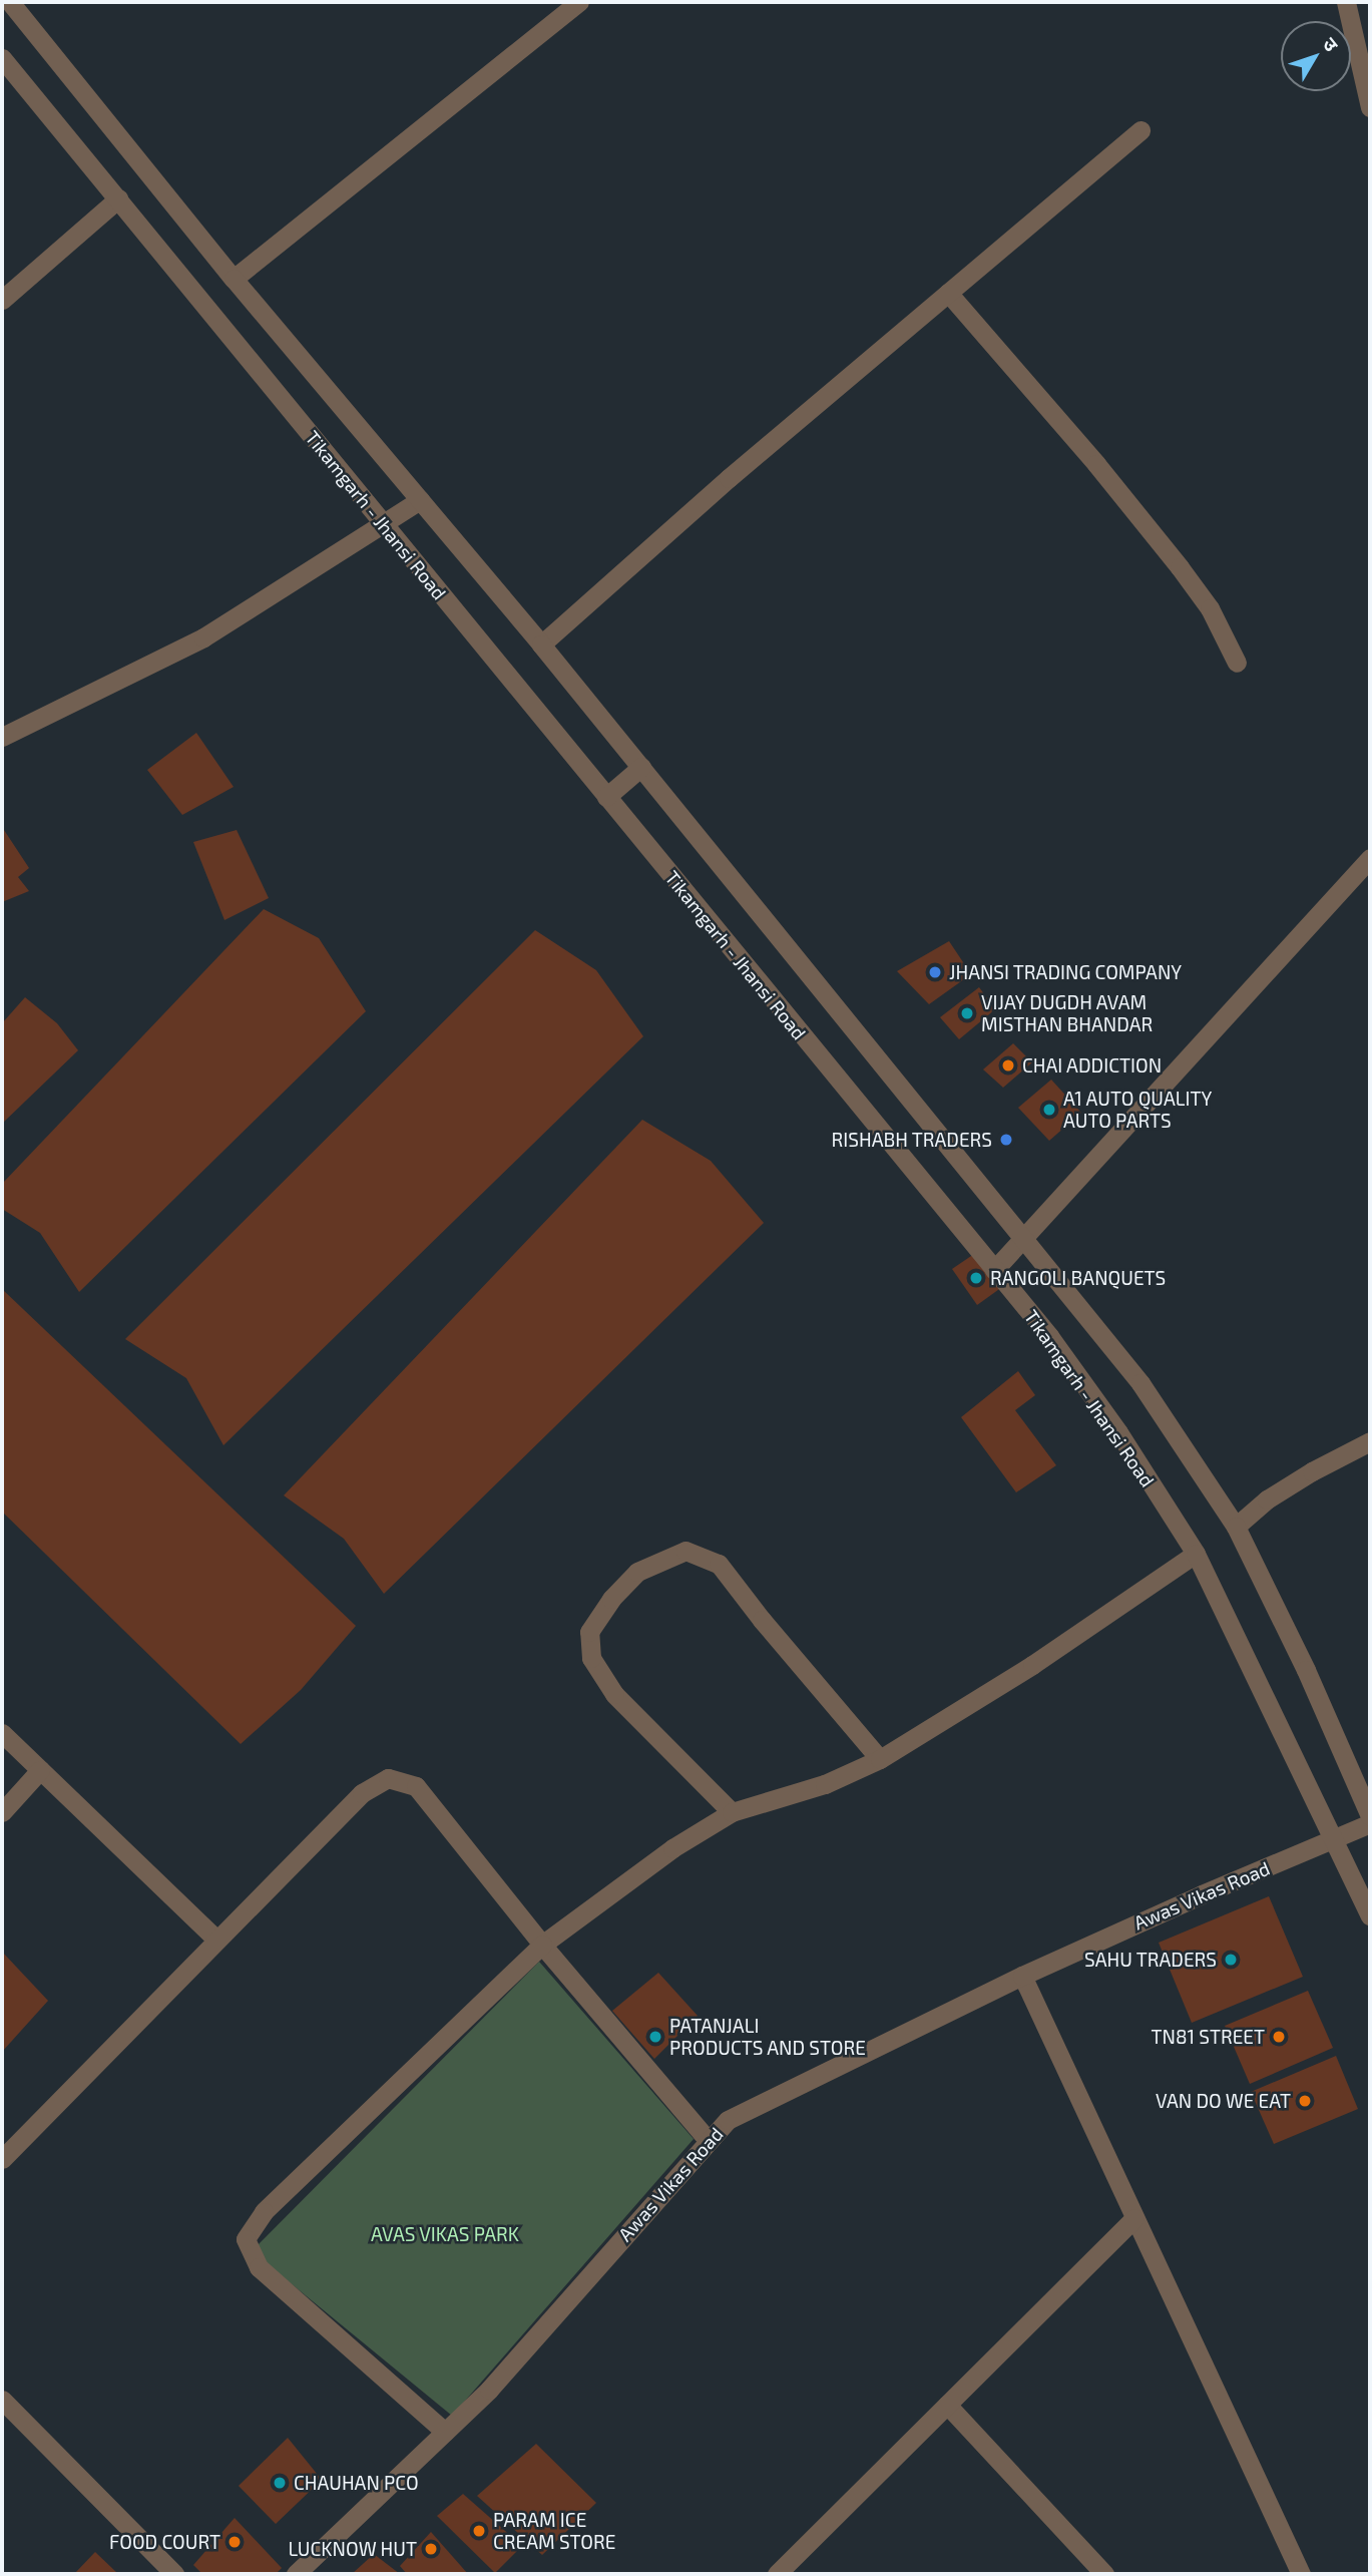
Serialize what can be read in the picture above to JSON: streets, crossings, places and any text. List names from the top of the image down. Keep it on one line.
{"streets":{"street":["Tikamgarh - Jhansi Road","Awas Vikas Road"]},"crossings":[["Tikamgarh - Jhansi Road","Awas Vikas Road"]],"parks":["AVAS VIKAS PARK"],"places":["JHANSI TRADING COMPANY","VIJAY DUGDH AVAM MISTHAN BHANDAR","CHAI ADDICTION","A1 AUTO QUALITY AUTO PARTS","RISHABH TRADERS","RANGOLI BANQUETS","SAHU TRADERS","PATANJALI PRODUCTS AND STORE","TN81 STREET","VAN DO WE EAT","CHAUHAN PCO","PARAM ICE CREAM STORE","FOOD COURT","LUCKNOW HUT"],"north":"top right"}
